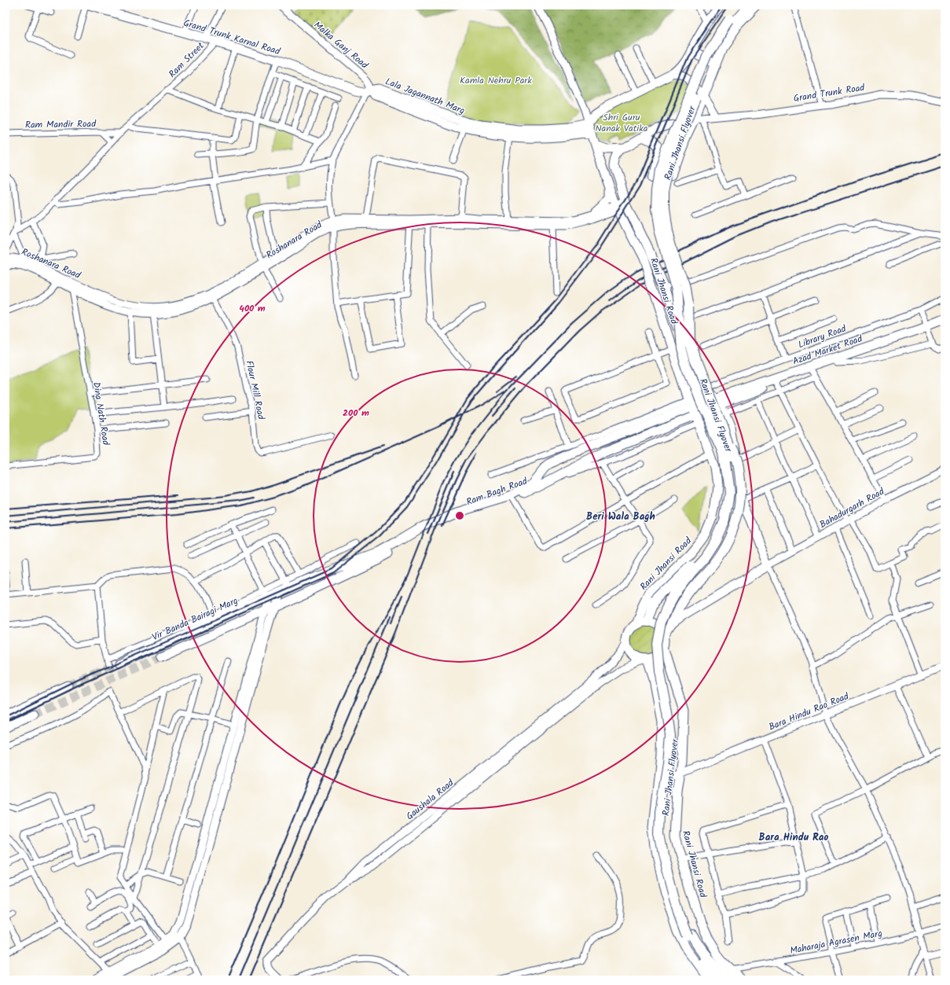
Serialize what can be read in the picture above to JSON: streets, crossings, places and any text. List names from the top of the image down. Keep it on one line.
{"streets":{"main road":["Grand Trunk Karnal Road","Grand Trunk Road","Lala Jagannath Marg","Rani Jhansi Flyover","Rani Jhansi Road","Azad Market Road","Ram Bagh Road","Vir Banda Bairagi Marg"],"street":["Malka Ganj Road","Ram Street","Ram Mandir Road","Roshanara Road","Library Road","Flour Mill Road","Dina Nath Road","Bahadurgarh Road","Bara Hindu Rao Road","Gaushala Road","Maharaja Agrasen Marg"]},"crossings":[["Grand Trunk Karnal Road","Malka Ganj Road"],["Grand Trunk Karnal Road","Ram Street"],["Grand Trunk Karnal Road","Lala Jagannath Marg"],["Malka Ganj Road","Lala Jagannath Marg"],["Ram Street","Ram Mandir Road"],["Grand Trunk Road","Rani Jhansi Road"],["Lala Jagannath Marg","Rani Jhansi Road"],["Roshanara Road","Rani Jhansi Road"],["Roshanara Road","Flour Mill Road"],["Roshanara Road","Dina Nath Road"],["Rani Jhansi Road","Library Road"],["Rani Jhansi Road","Azad Market Road"],["Rani Jhansi Road","Ram Bagh Road"],["Rani Jhansi Road","Bahadurgarh Road"],["Rani Jhansi Road","Bara Hindu Rao Road"],["Rani Jhansi Road","Gaushala Road"],["Rani Jhansi Road","Maharaja Agrasen Marg"],["Azad Market Road","Ram Bagh Road"],["Ram Bagh Road","Vir Banda Bairagi Marg"]],"districts":["Beri Wala Bagh","Bara Hindu Rao"],"parks":["Kamla Nehru Park","Shri Guru Nanak Vatika"],"rings":["400 m","200 m"]}
